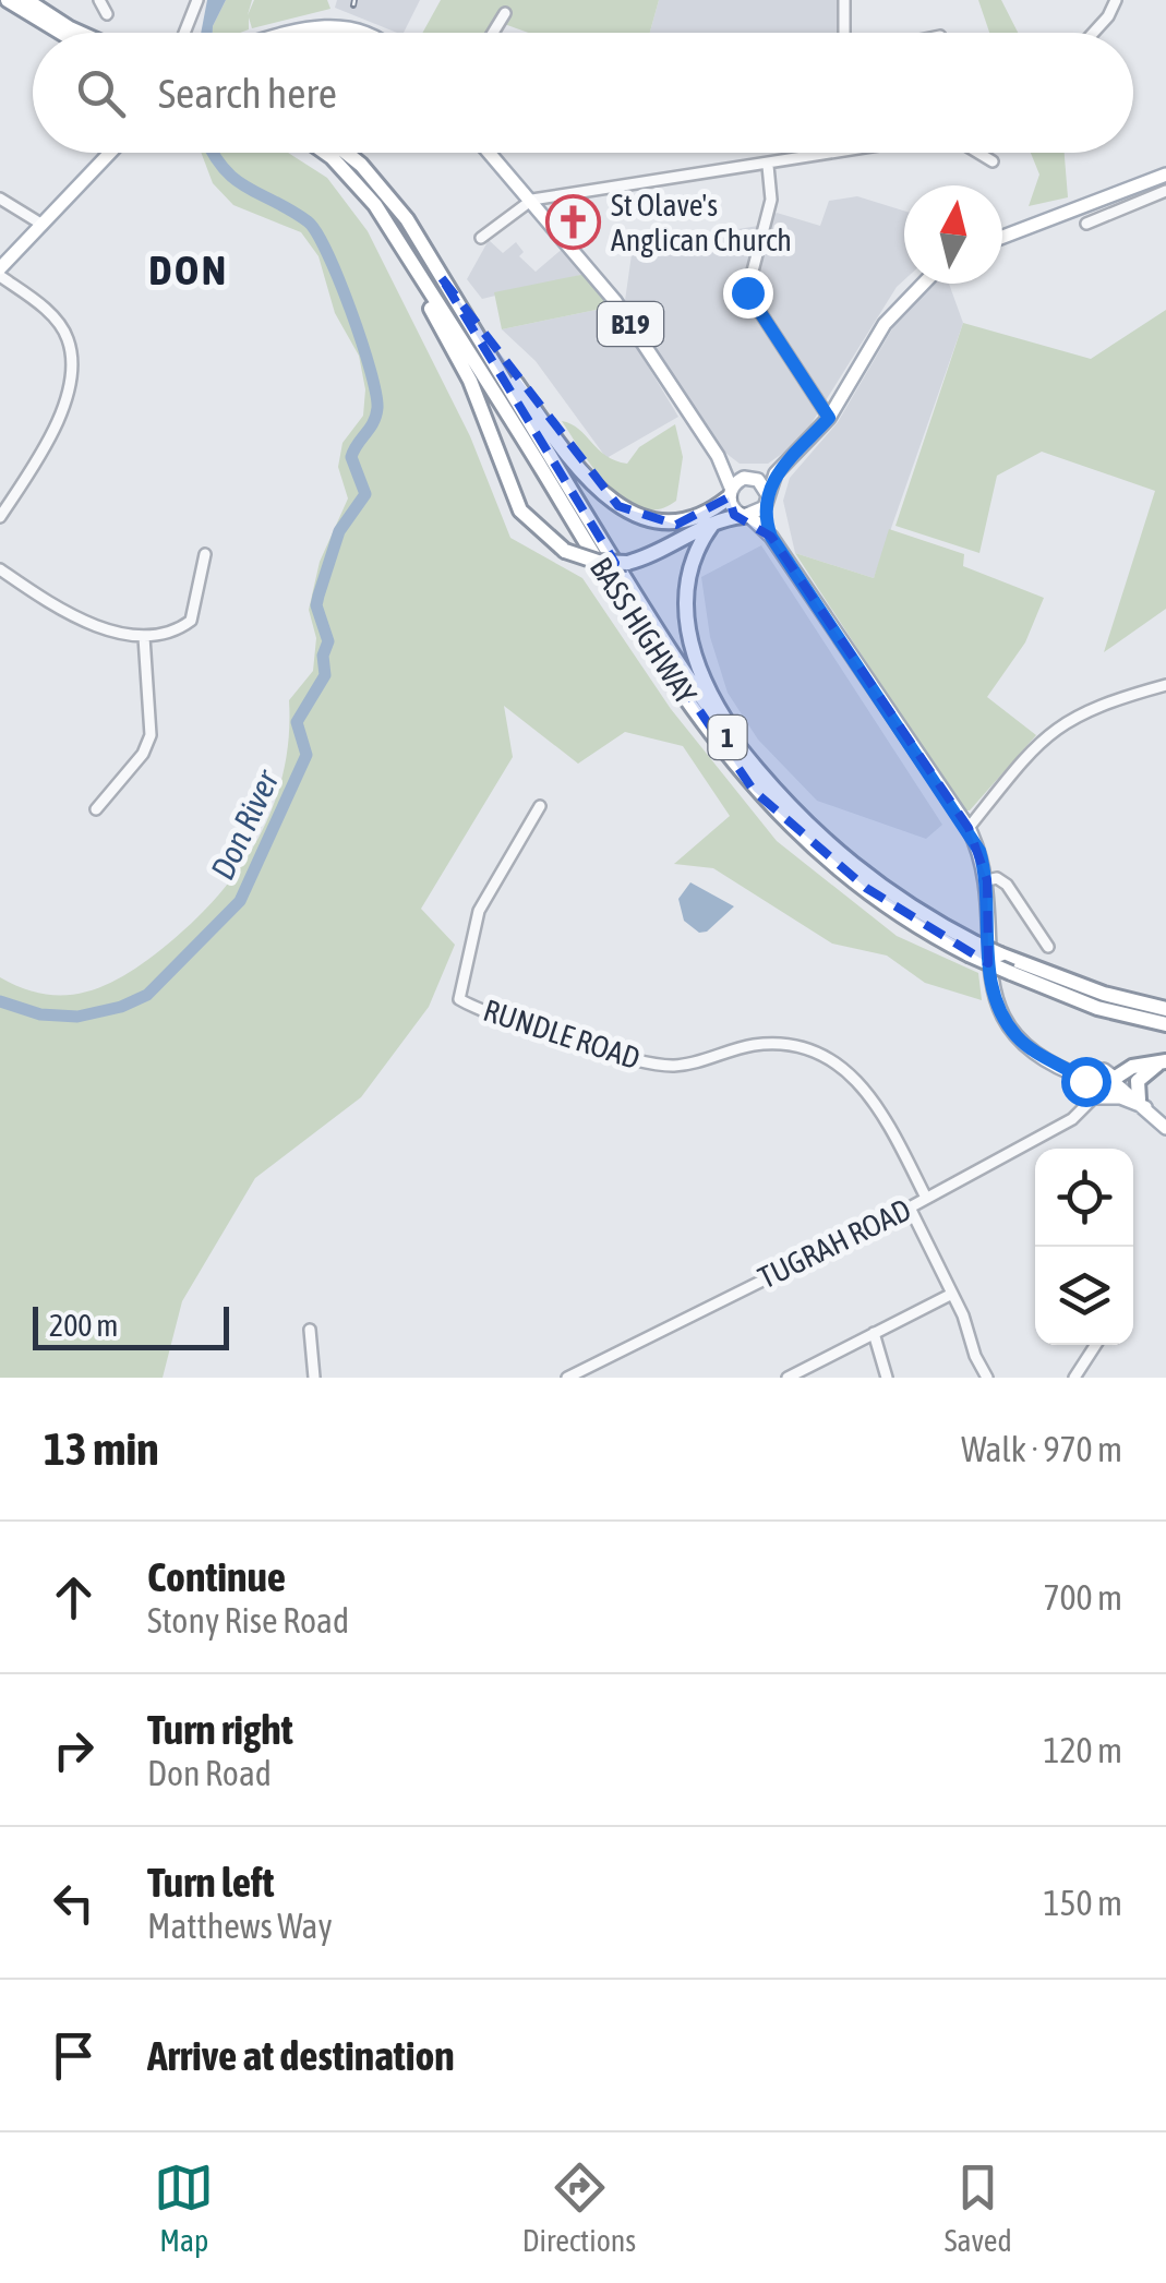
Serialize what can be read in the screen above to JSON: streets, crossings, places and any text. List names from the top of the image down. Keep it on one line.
{"streets":{"highway":["BASS HIGHWAY","1"],"main road":["B19"],"street":["RUNDLE ROAD","TUGRAH ROAD"]},"crossings":[["RUNDLE ROAD","TUGRAH ROAD"]],"districts":["DON"],"water":["Don River"],"places":{"church":["St Olave's Anglican Church"]},"scale_bar":"200 m","north":"top","page":{"search":"Search here","scale":"200 m","heading":["13 min","Walk · 970 m"],"list":[["Continue","Stony Rise Road","700 m"],["Turn right","Don Road","120 m"],["Turn left","Matthews Way","150 m"],"Arrive at destination"],"nav":["Map","Directions","Saved"]}}
